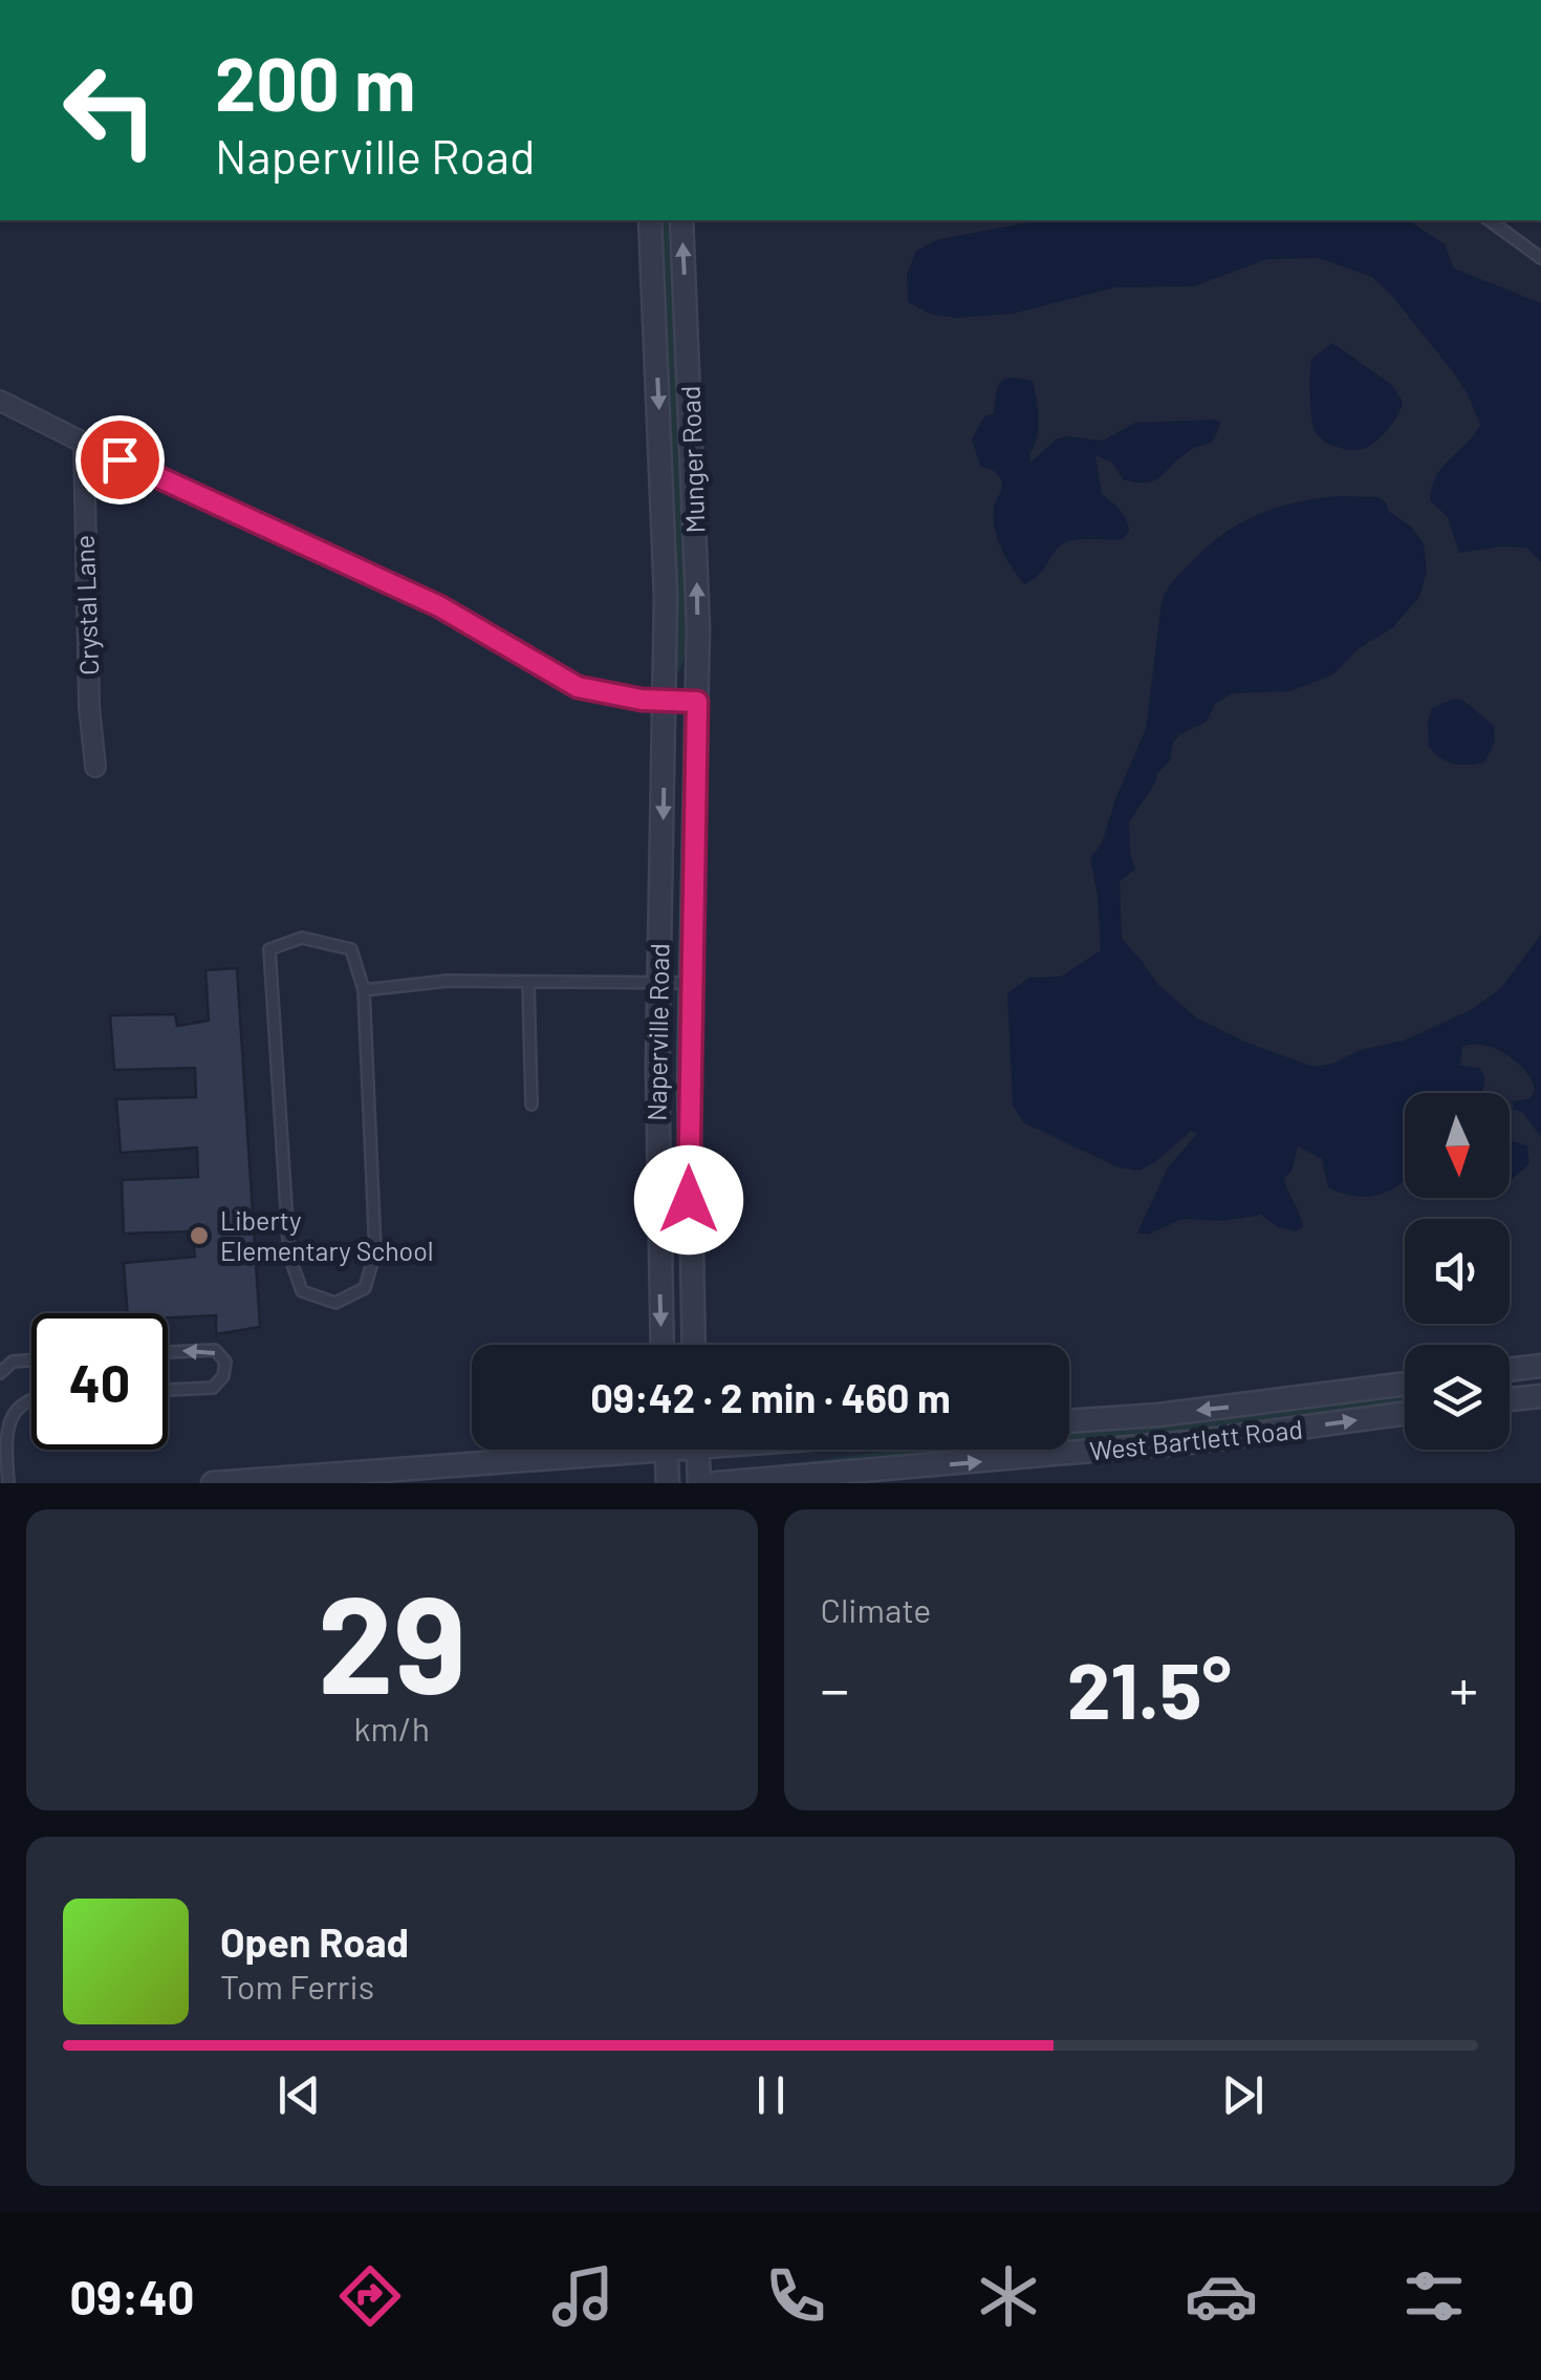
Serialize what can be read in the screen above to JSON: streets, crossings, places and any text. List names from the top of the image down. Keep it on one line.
{"streets":{"street":["Munger Road","Crystal Lane","Naperville Road","West Bartlett Road"]},"crossings":[["Munger Road","Naperville Road"]],"places":["Liberty Elementary School"],"north":"bottom","page":{"turn":["200 m","Naperville Road"],"limit":"40","trip":"09:42 · 2 min · 460 m","tile":[["29","km/h"],"Climate"],"heat":["−","21.5°","+"],"song":["Open Road","Tom Ferris"],"tabs":"09:40"}}
